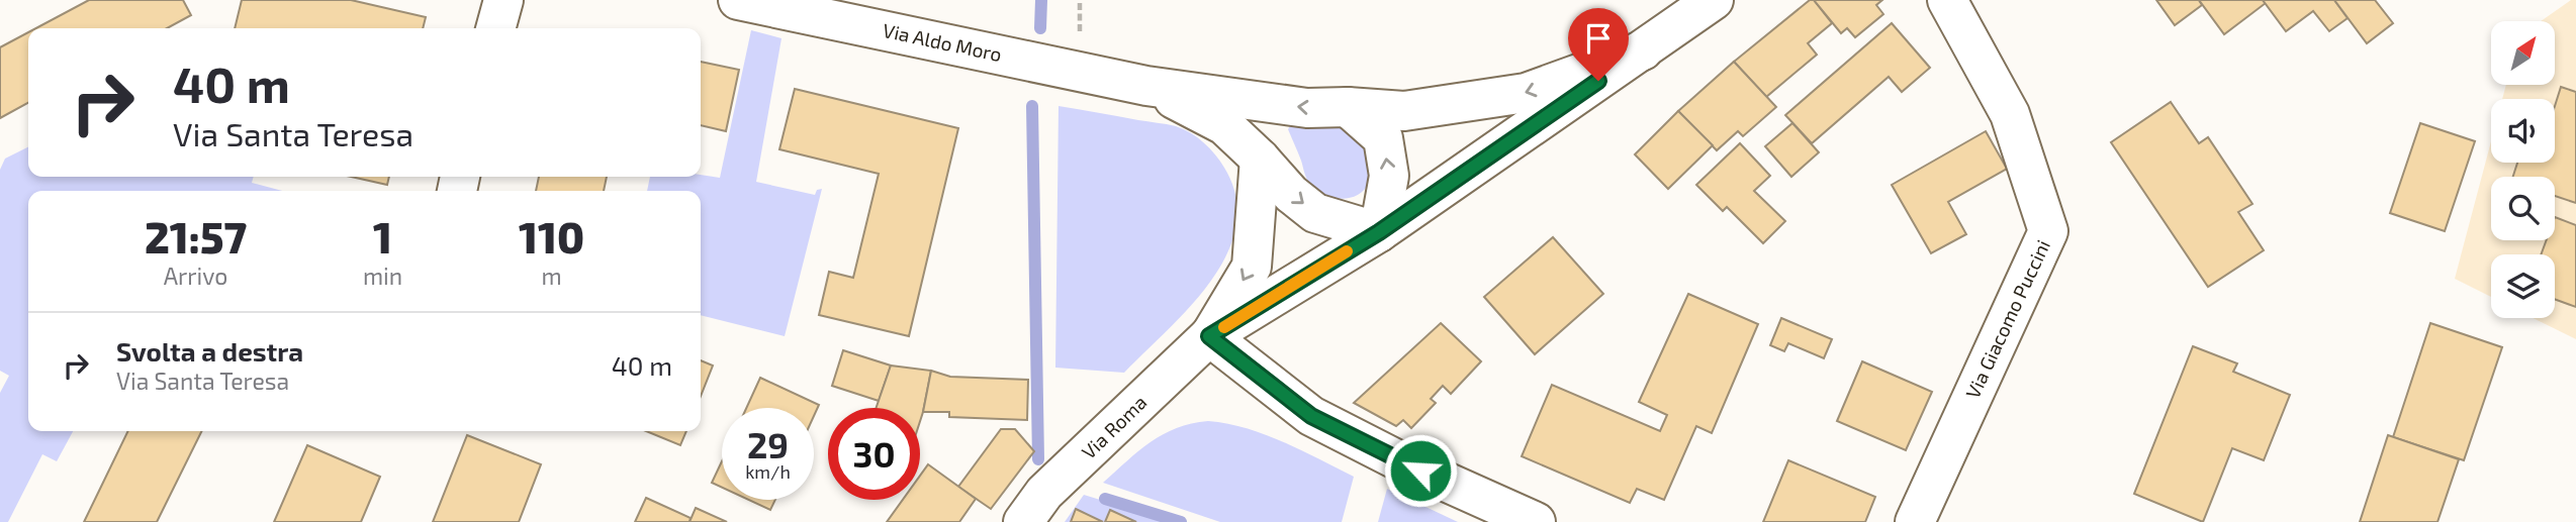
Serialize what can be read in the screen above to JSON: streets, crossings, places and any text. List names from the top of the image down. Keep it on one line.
{"streets":{"street":["Via Aldo Moro","Via Giacomo Puccini","Via Roma"]},"north":"top right","page":{"turn":["40 m","Via Santa Teresa"],"eta":["21:57","Arrivo","1","min","110","m"],"list":[{"name":"Svolta a destra","note":"Via Santa Teresa","value":"40 m"}],"speed":"29 km/h","limit":"30"}}
